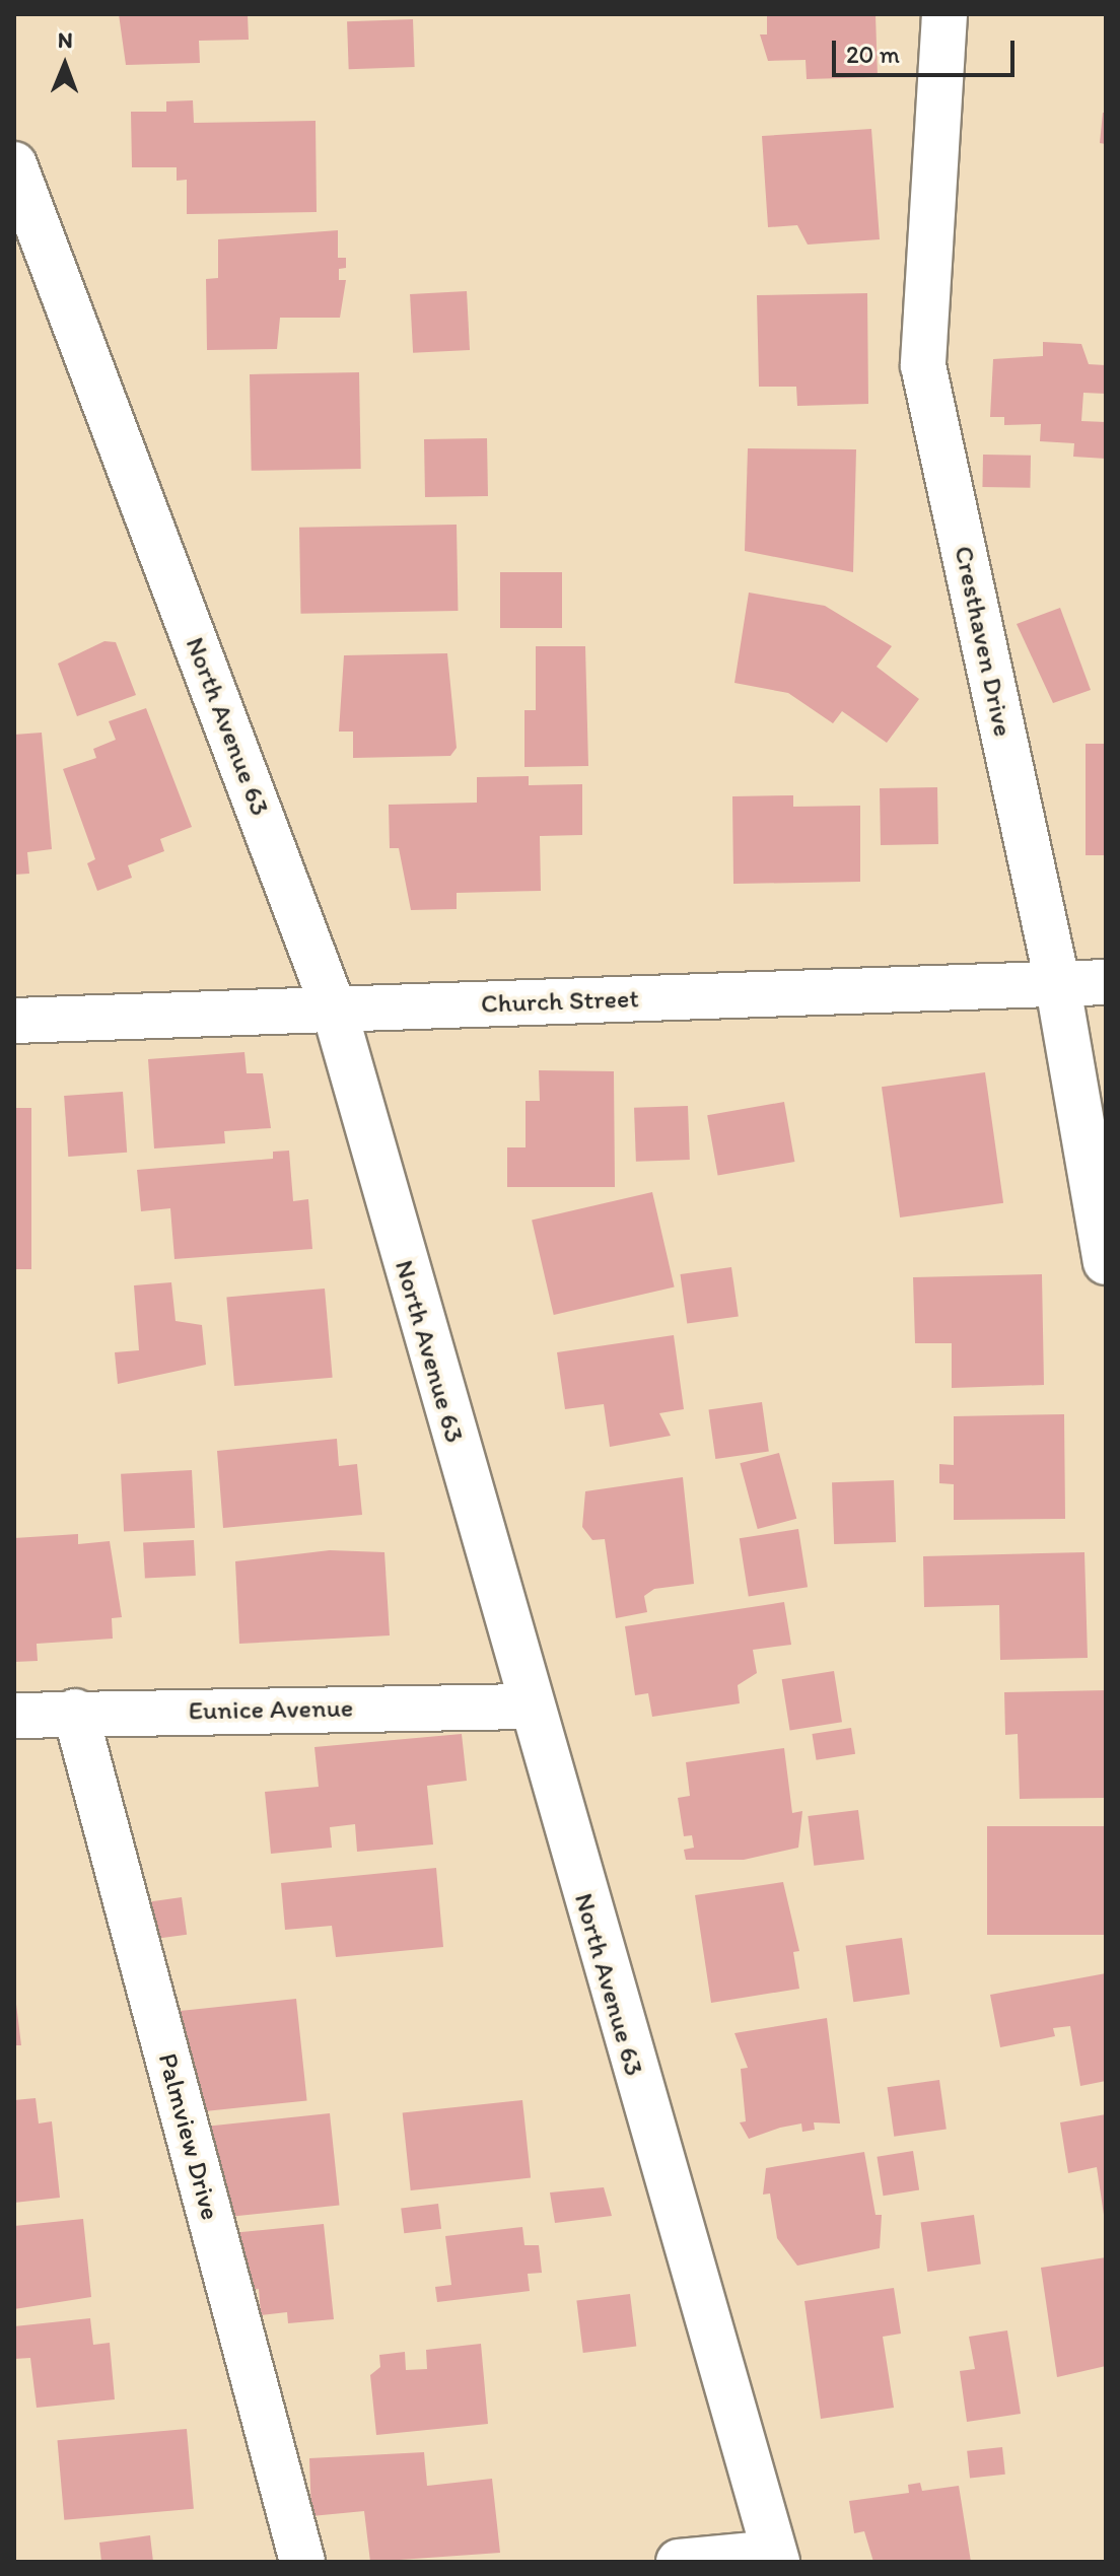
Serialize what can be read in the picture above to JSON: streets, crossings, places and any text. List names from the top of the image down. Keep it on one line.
{"streets":{"street":["Cresthaven Drive","North Avenue 63","Church Street","Eunice Avenue","Palmview Drive"]},"crossings":[["Cresthaven Drive","Church Street"],["North Avenue 63","Church Street"],["North Avenue 63","Eunice Avenue"],["Eunice Avenue","Palmview Drive"]],"scale_bar":"20 m","north":"top"}
